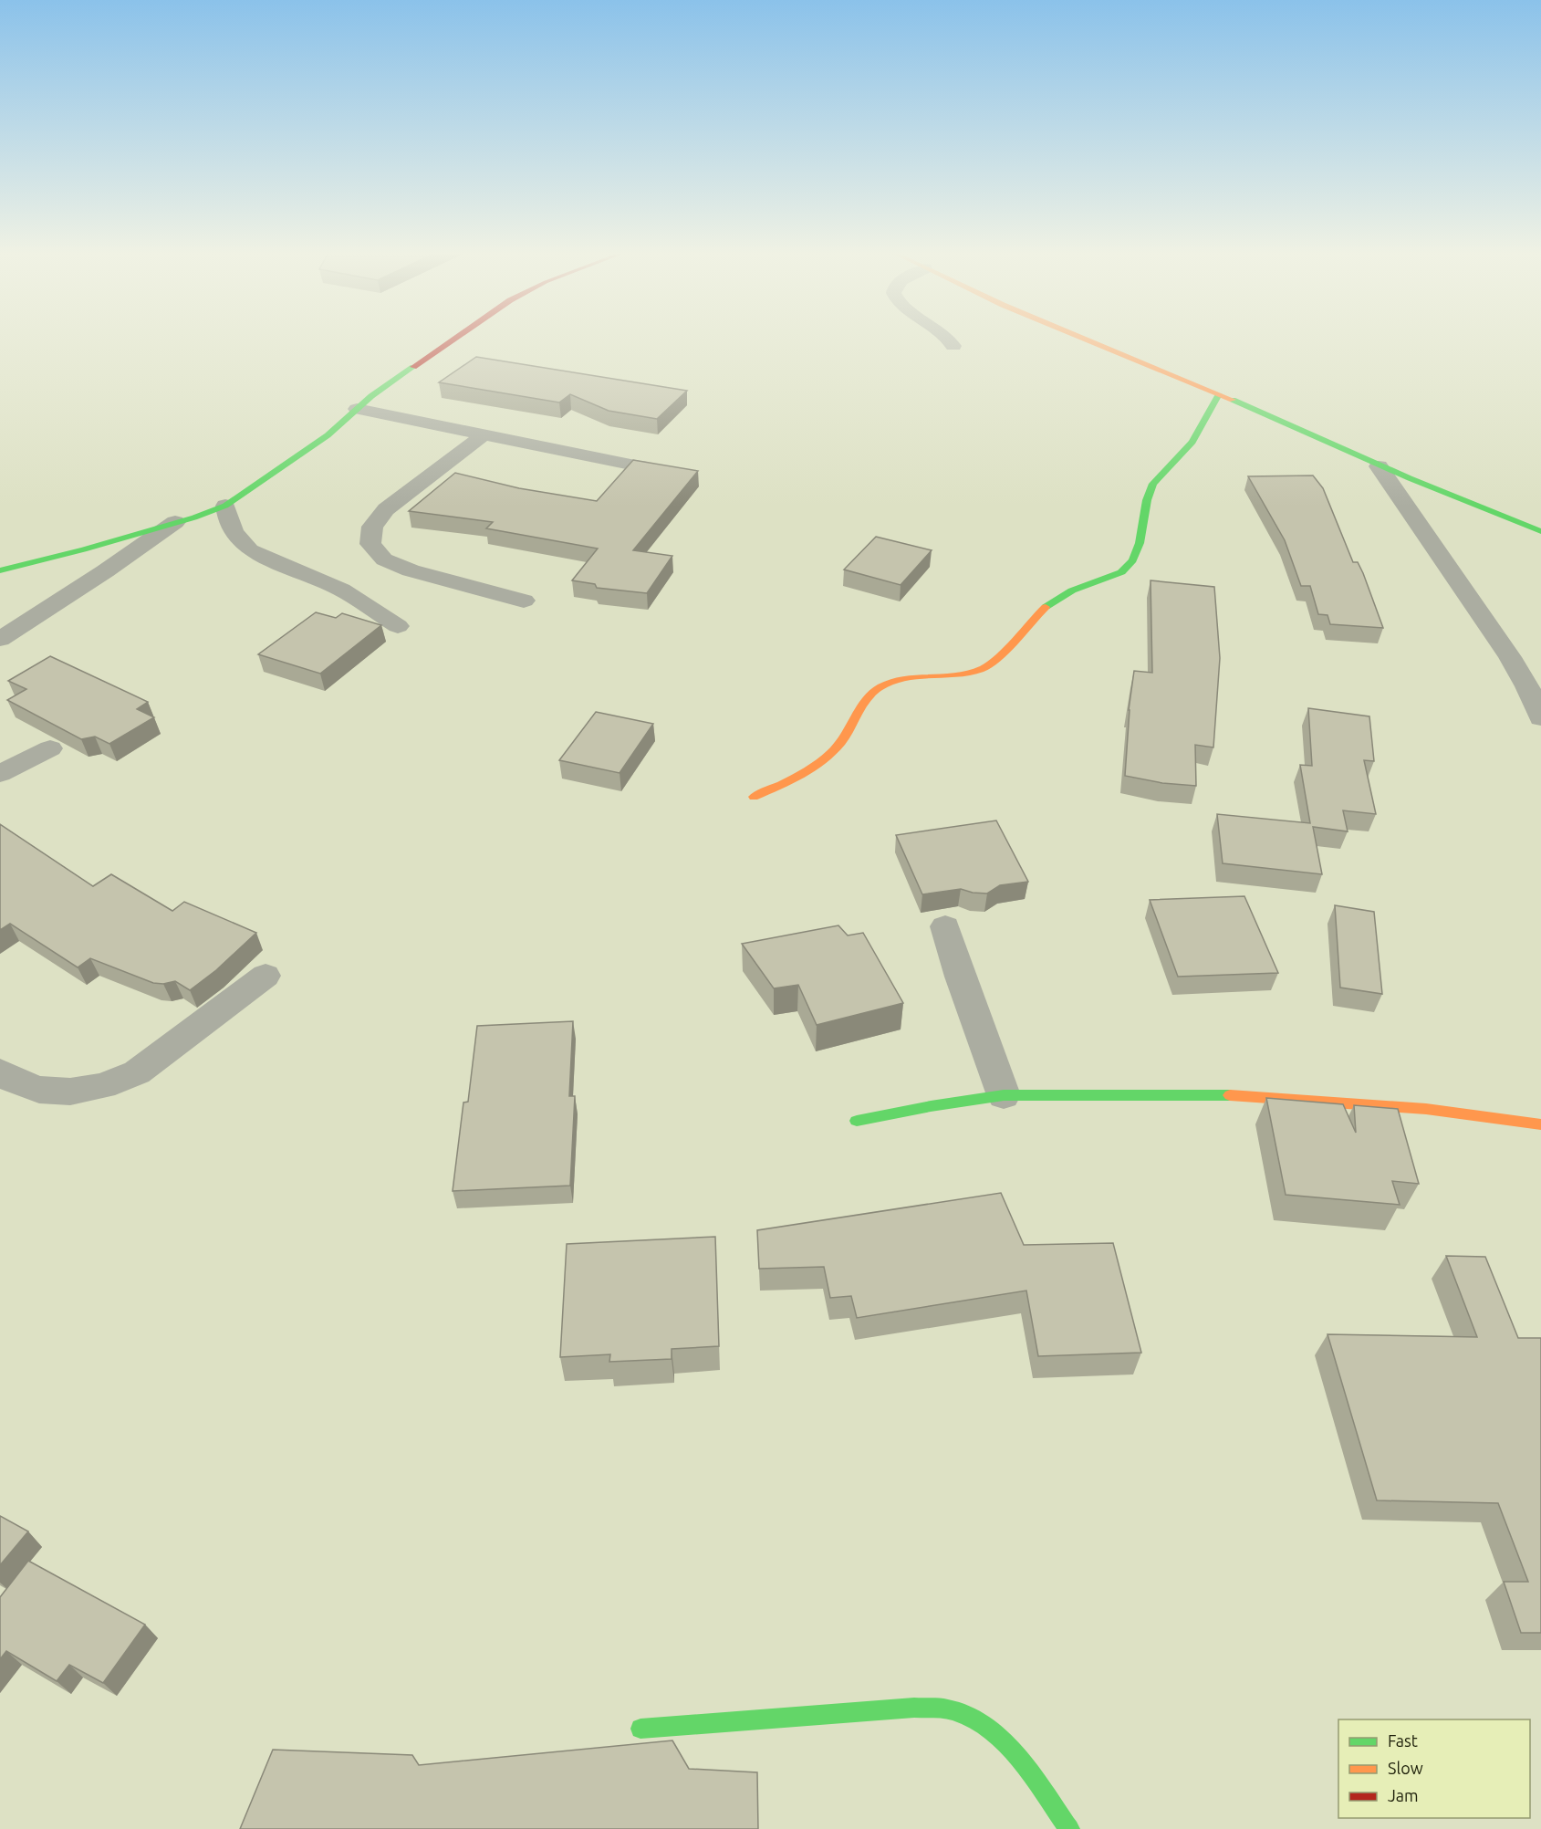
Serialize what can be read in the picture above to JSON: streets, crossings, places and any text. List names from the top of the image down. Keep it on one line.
{"legend":["Fast","Slow","Jam"]}
